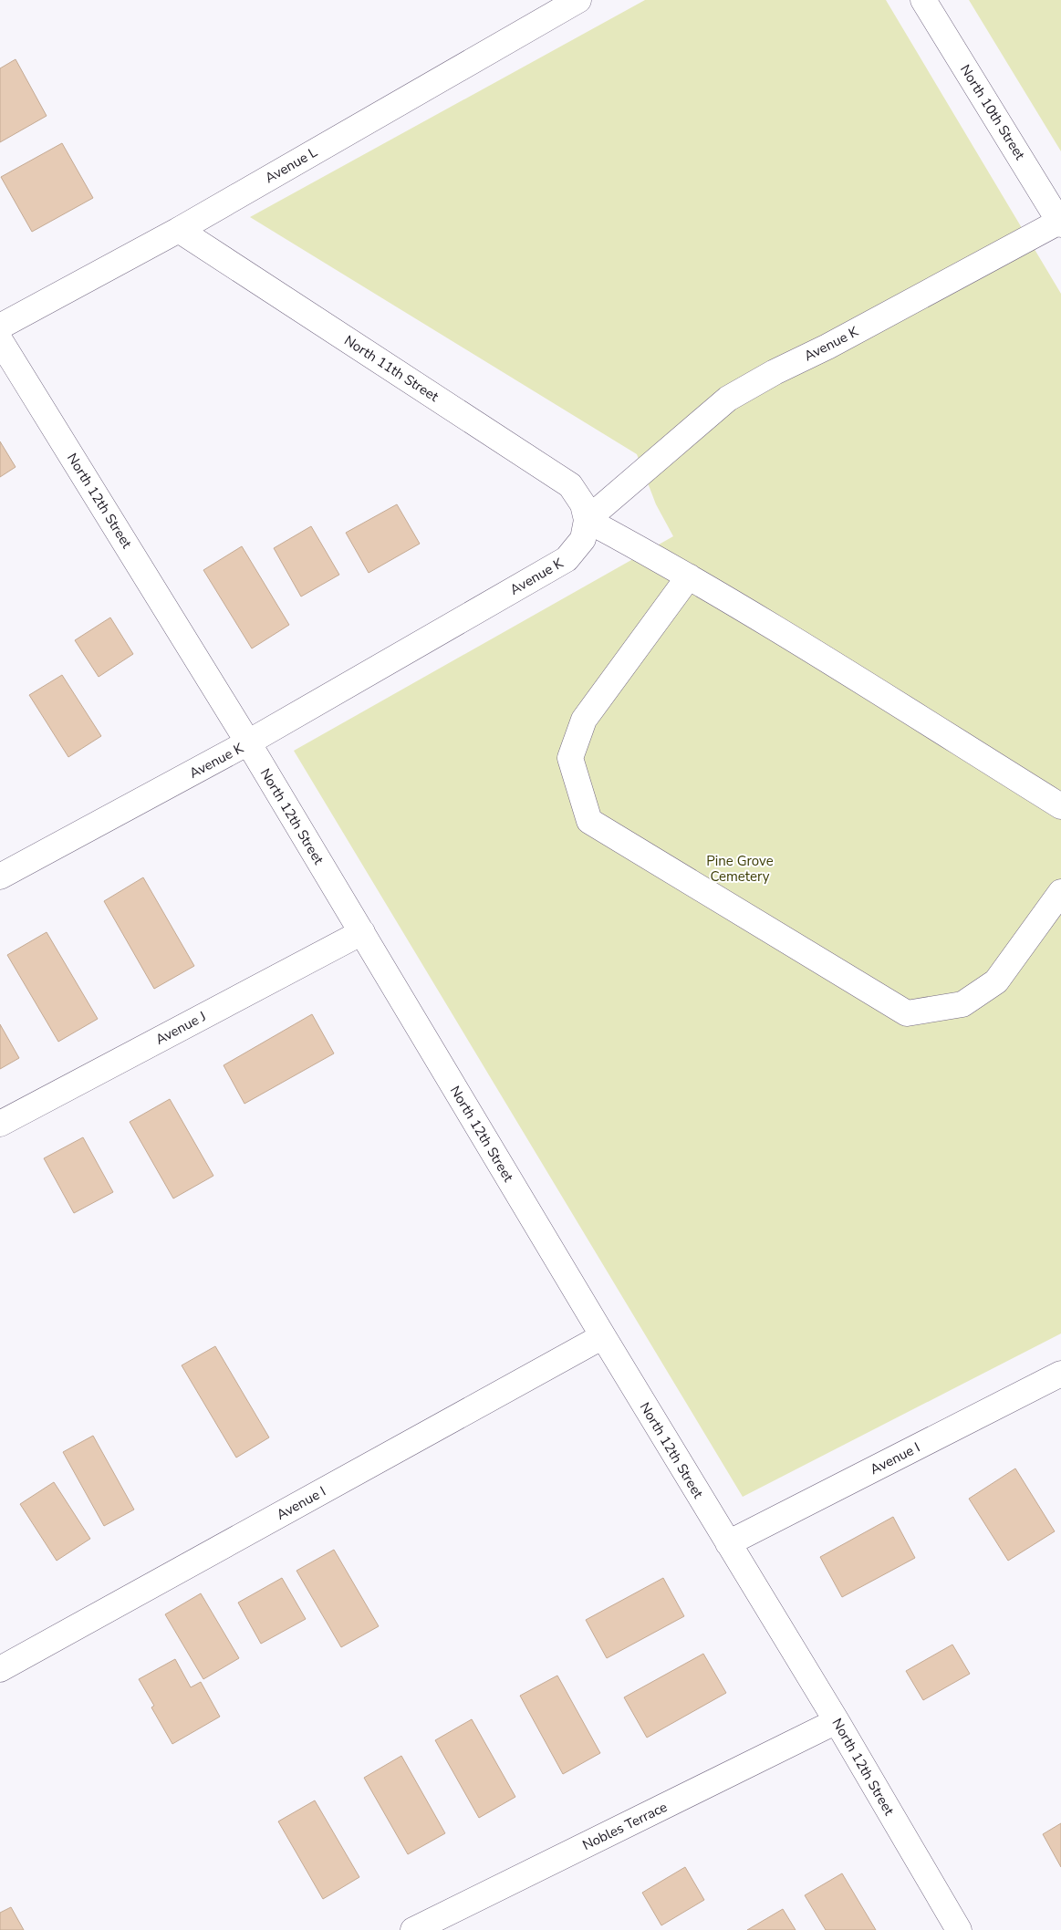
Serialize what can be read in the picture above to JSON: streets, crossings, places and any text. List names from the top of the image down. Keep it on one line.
{"streets":{"street":["North 10th Street","Avenue L","Avenue K","North 11th Street","North 12th Street","Avenue J","Avenue I","Nobles Terrace"]},"crossings":[["North 10th Street","Avenue K"],["Avenue L","North 11th Street"],["Avenue K","North 11th Street"],["Avenue K","North 12th Street"],["North 12th Street","Avenue J"],["North 12th Street","Avenue I"],["North 12th Street","Nobles Terrace"]],"parks":["Pine Grove Cemetery"]}
